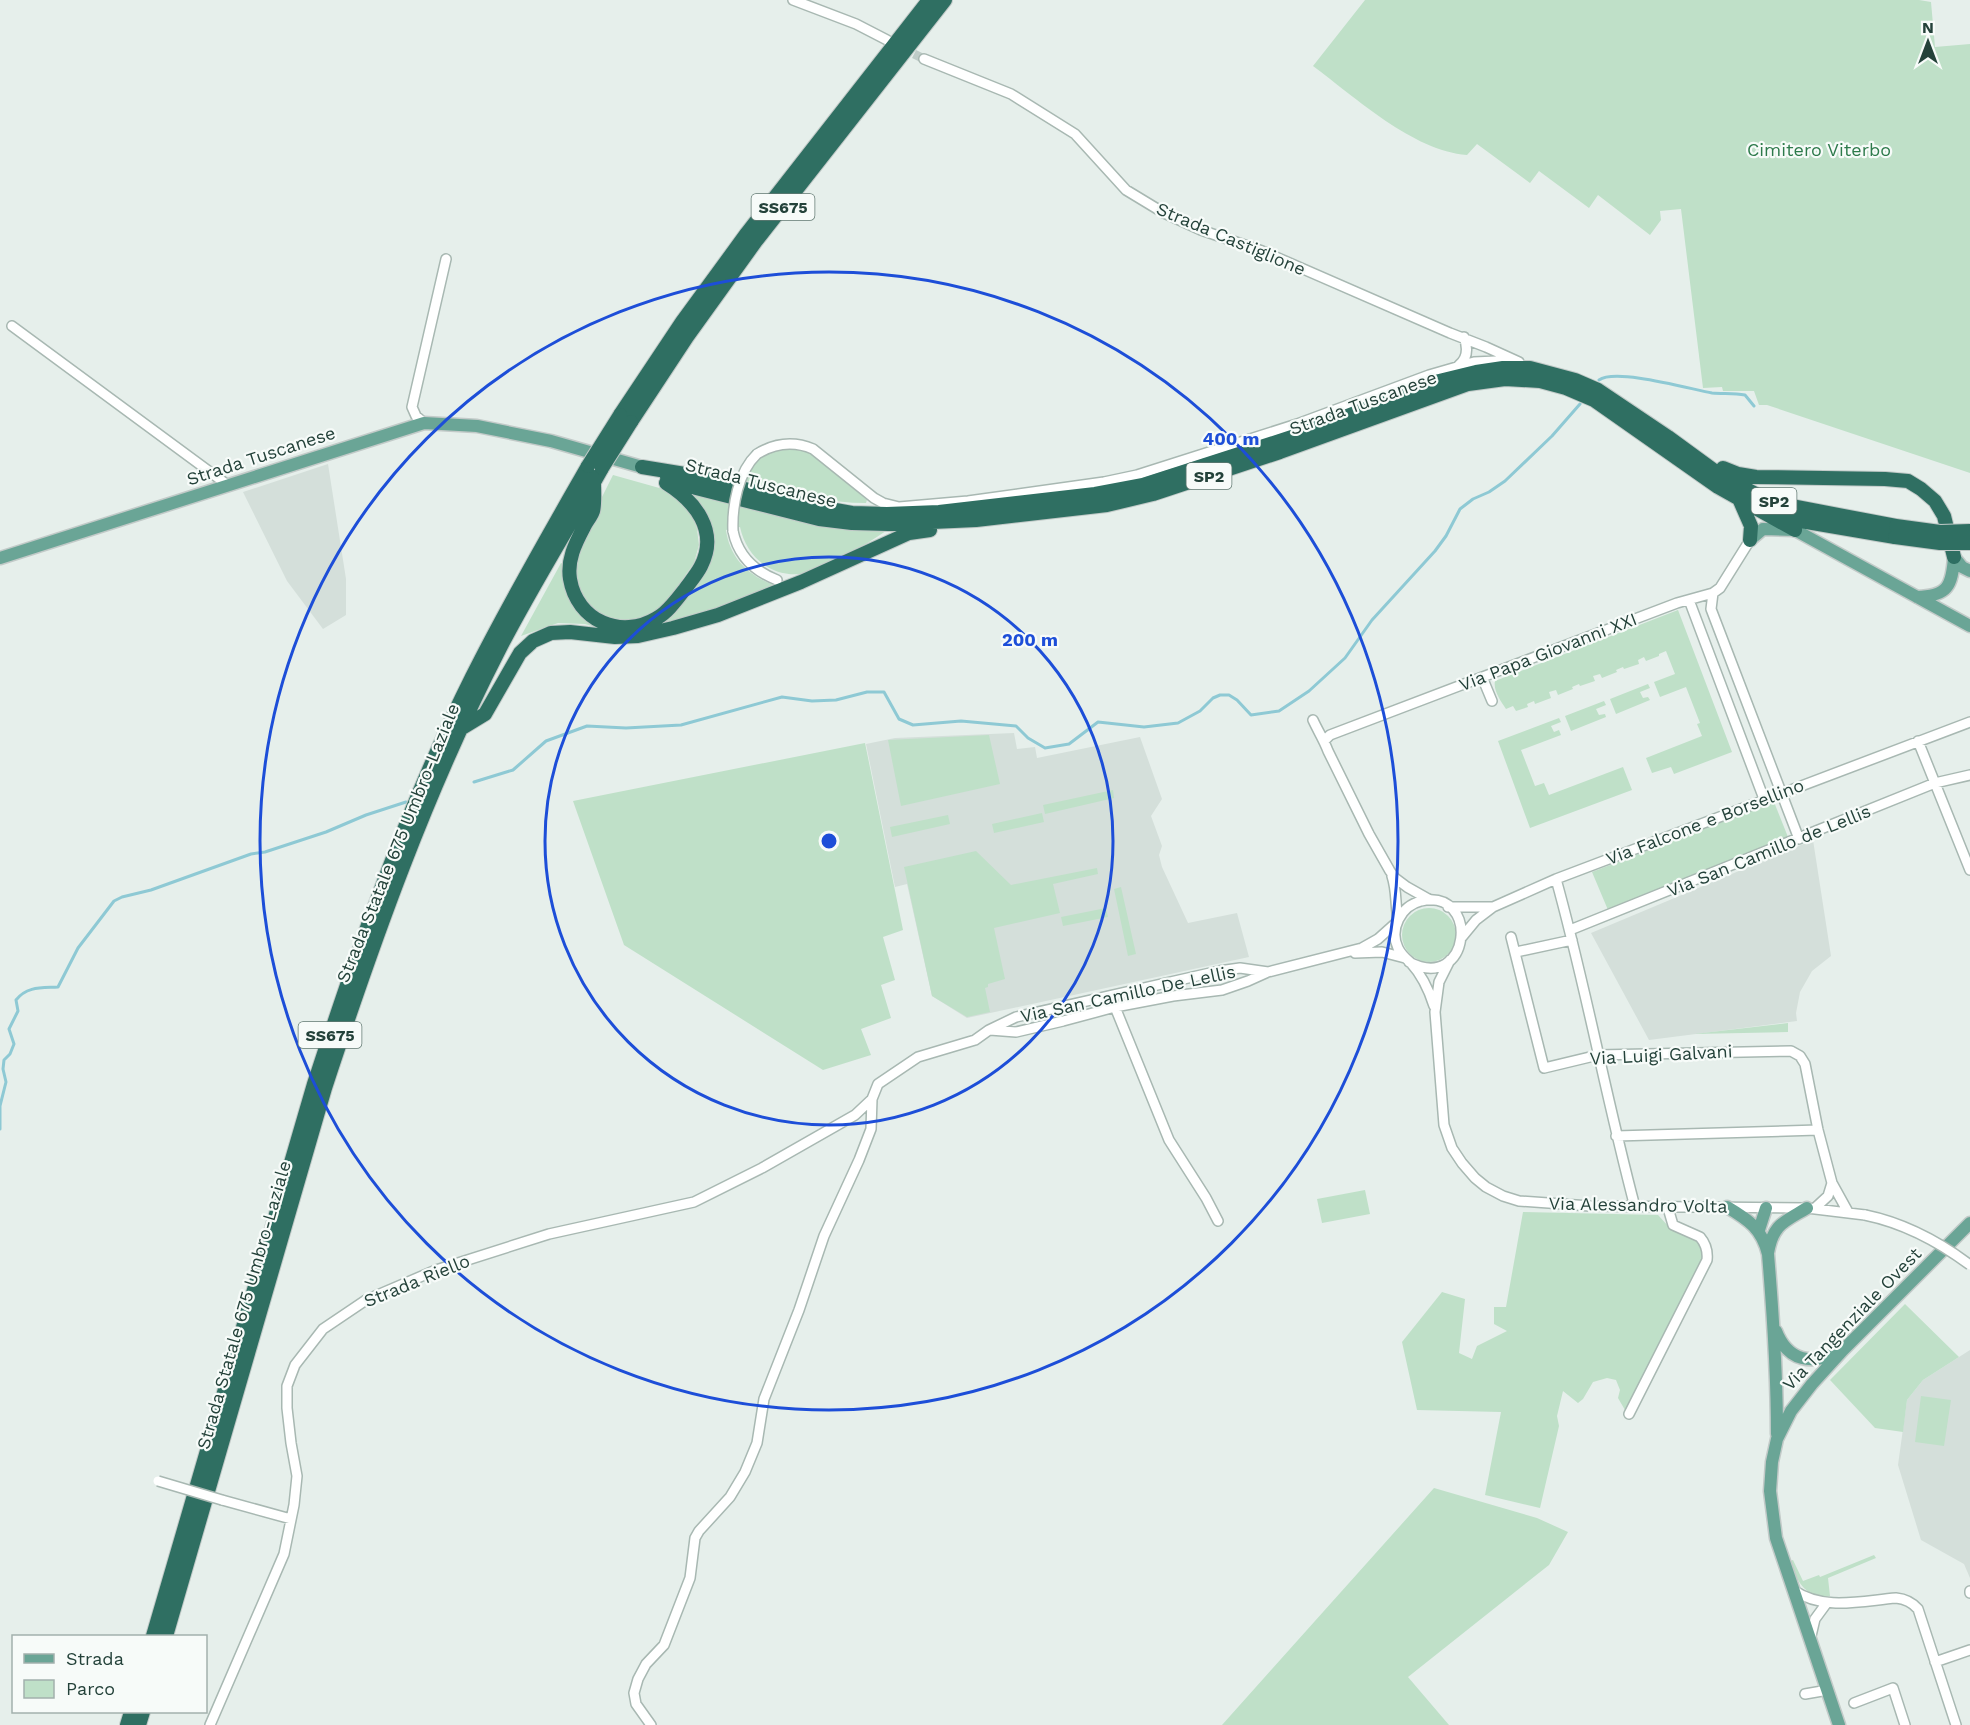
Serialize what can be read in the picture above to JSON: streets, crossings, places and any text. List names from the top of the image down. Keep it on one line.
{"streets":{"highway":["SS675","Strada Tuscanese","SP2","Strada Statale 675 Umbro-Laziale"],"main road":["Via Tangenziale Ovest"],"street":["Strada Castiglione","Via Papa Giovanni XXI","Via Falcone e Borsellino","Via San Camillo de Lellis","Via San Camillo De Lellis","Via Luigi Galvani","Via Alessandro Volta","Strada Riello"]},"crossings":[["Strada Castiglione","Strada Tuscanese"],["Strada Tuscanese","SP2"],["Via Falcone e Borsellino","Via San Camillo De Lellis"],["Via Falcone e Borsellino","Via Alessandro Volta"],["Via San Camillo de Lellis","Via Luigi Galvani"],["Via San Camillo De Lellis","Via Alessandro Volta"],["Via San Camillo De Lellis","Strada Riello"],["Via Luigi Galvani","Via Alessandro Volta"]],"parks":["Cimitero Viterbo"],"legend":["Strada","Parco"],"north":"top","rings":["400 m","200 m"]}
